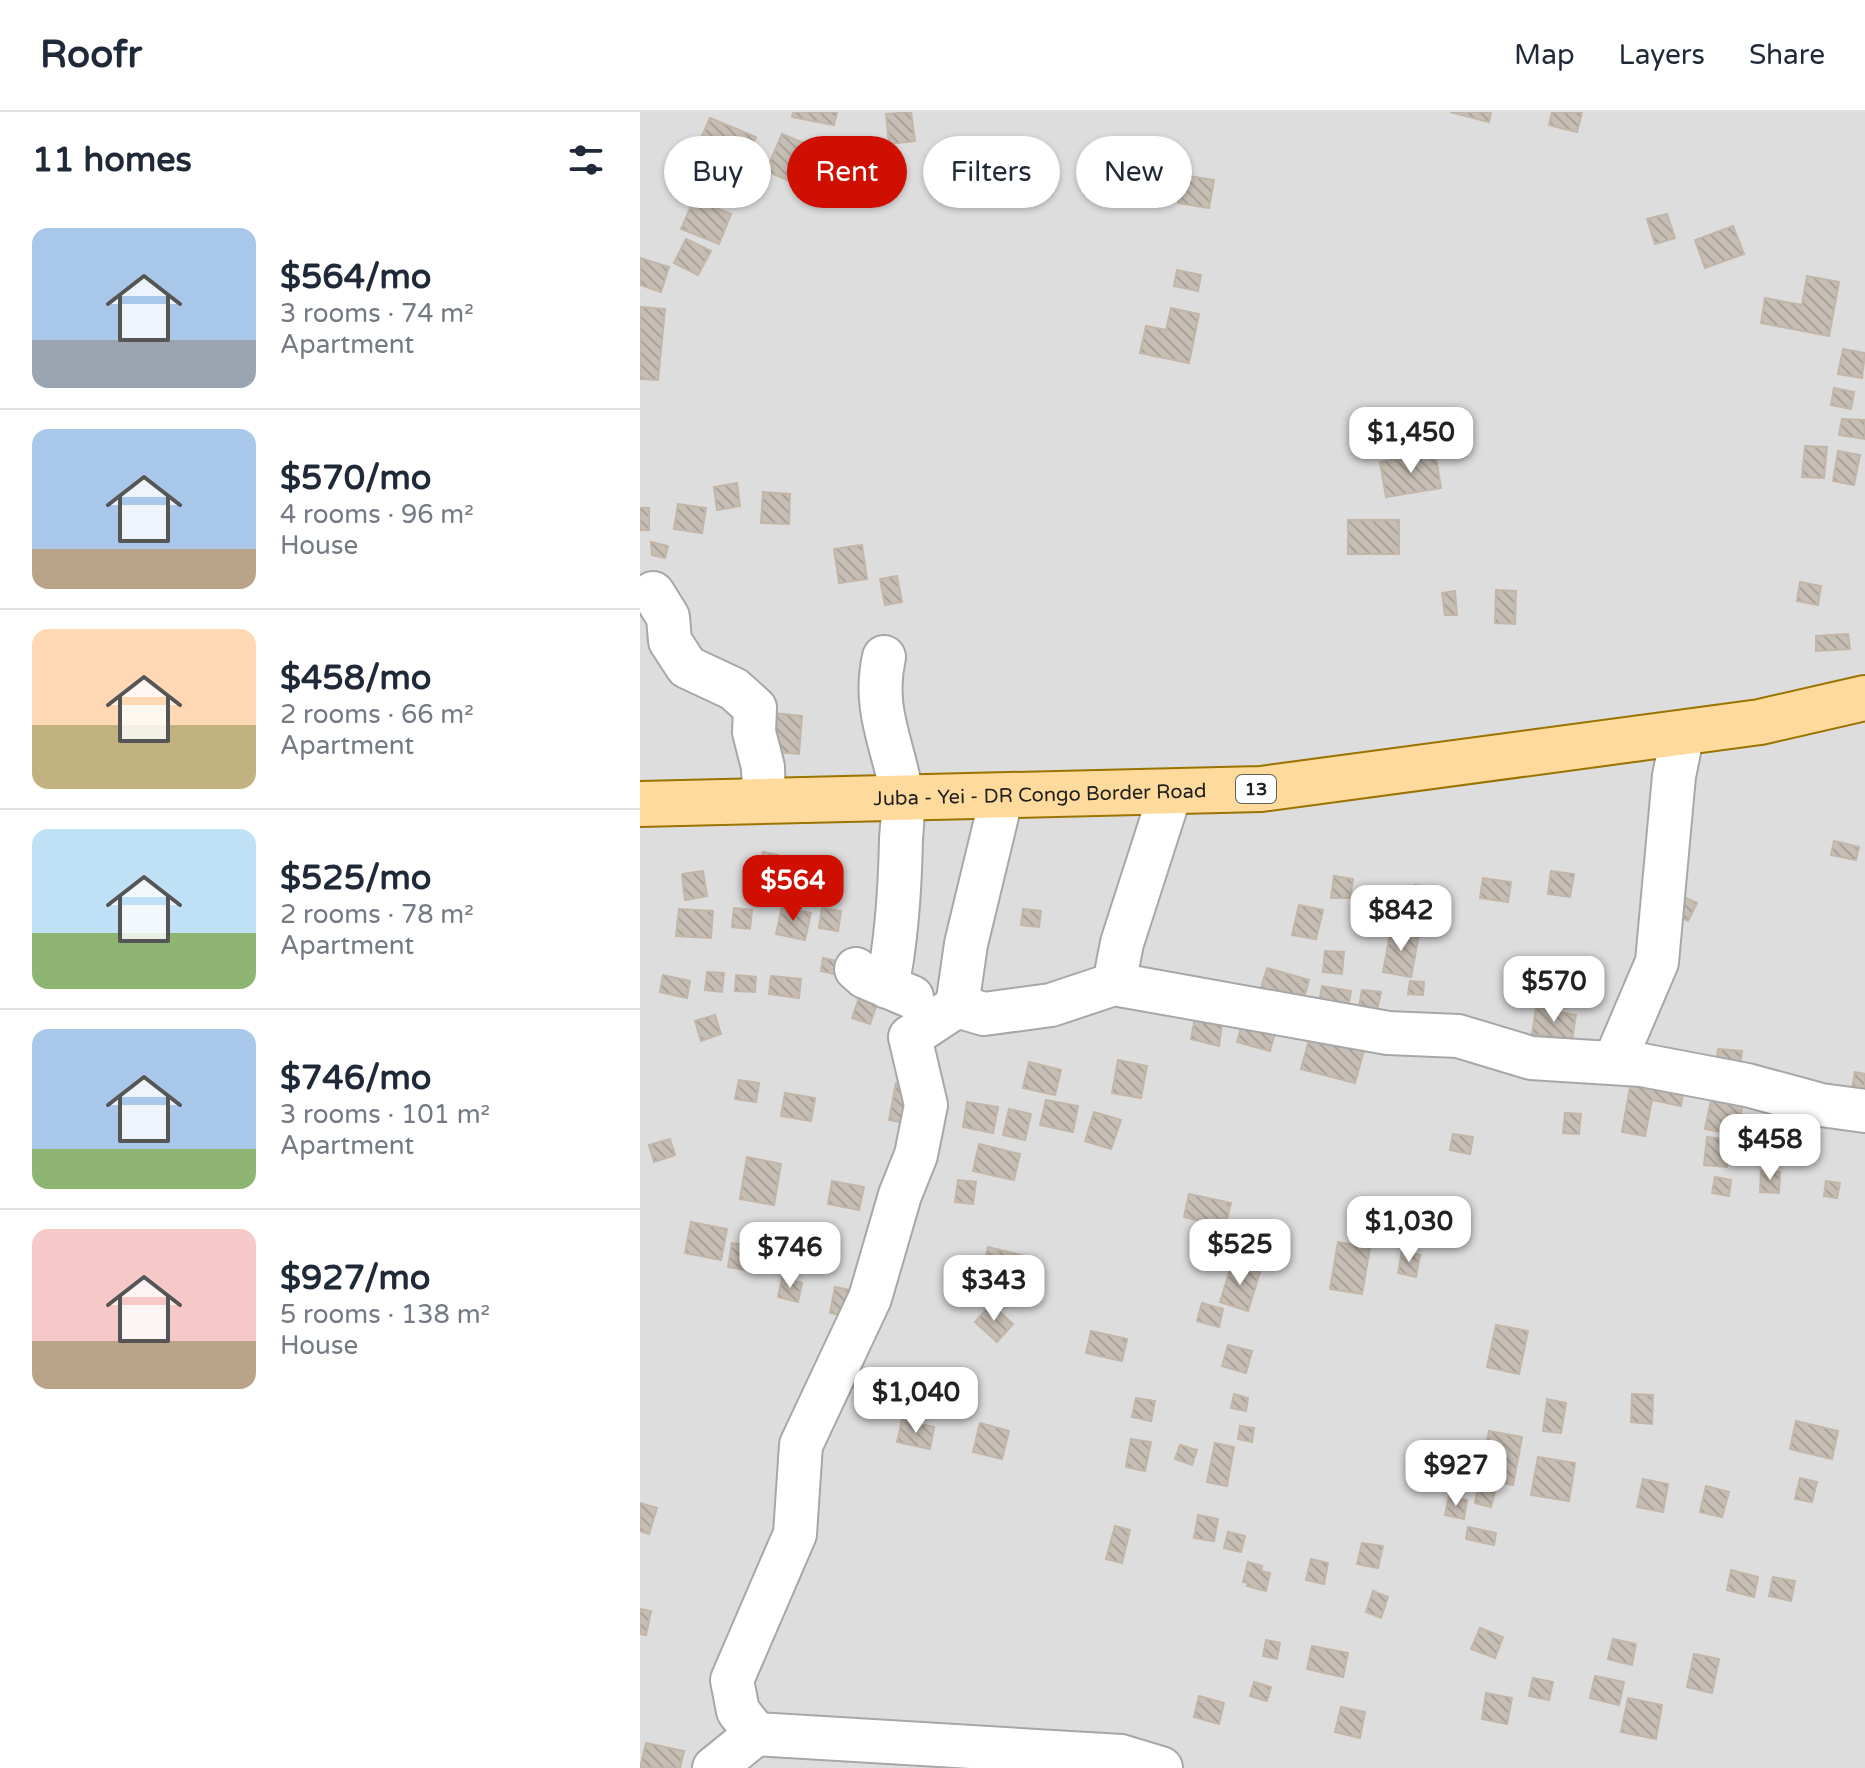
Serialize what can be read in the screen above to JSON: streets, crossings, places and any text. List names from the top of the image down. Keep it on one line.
{"streets":{"main road":["13","Juba - Yei - DR Congo Border Road"]},"page":{"header":"Roofr","nav":["Map","Layers","Share"],"heading":"11 homes","chip":["Buy","Rent","Filters","New"],"list":[{"name":"$564/mo","note":"3 rooms · 74 m² · Apartment"},{"name":"$570/mo","note":"4 rooms · 96 m² · House"},{"name":"$458/mo","note":"2 rooms · 66 m² · Apartment"},{"name":"$525/mo","note":"2 rooms · 78 m² · Apartment"},{"name":"$746/mo","note":"3 rooms · 101 m² · Apartment"},{"name":"$927/mo","note":"5 rooms · 138 m² · House"}],"price":["$1,450","$564","$842","$570","$458","$1,030","$525","$746","$343","$1,040","$927"]}}
